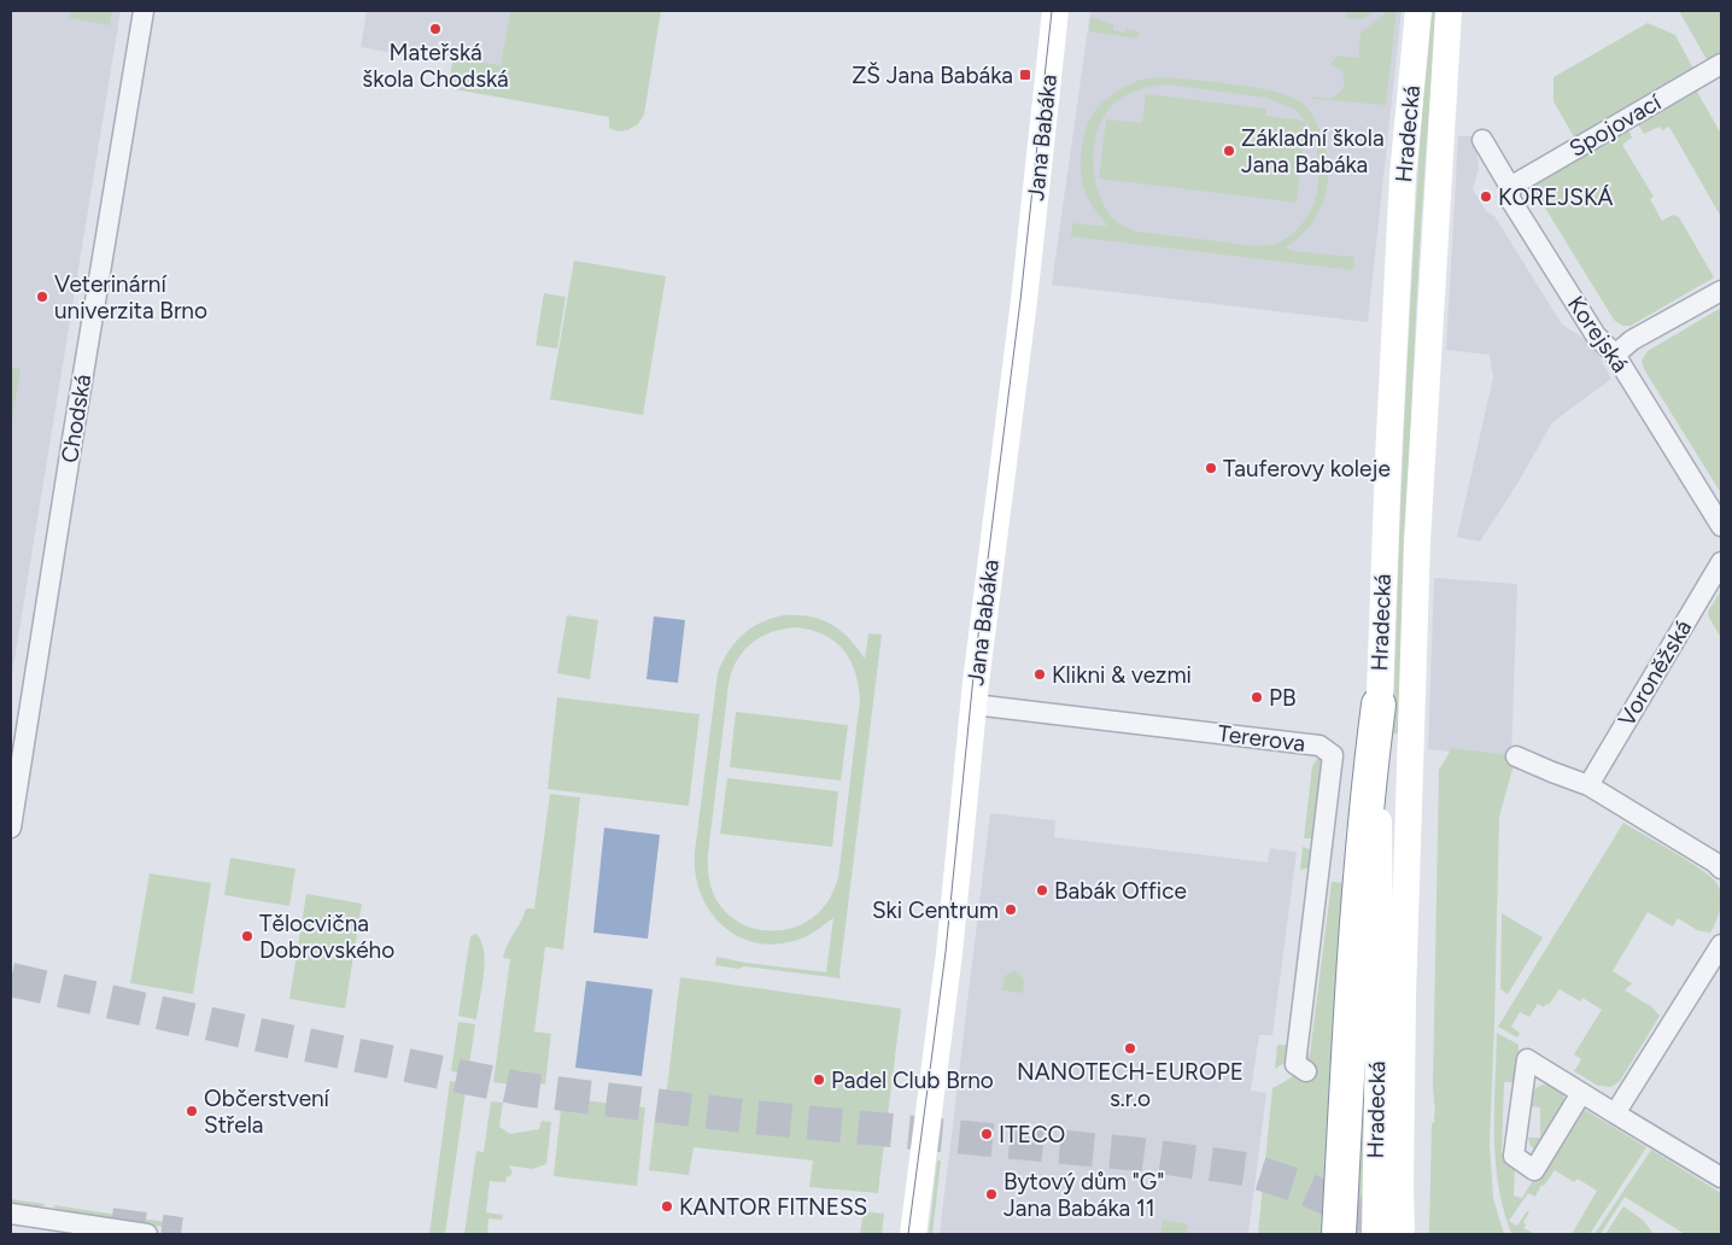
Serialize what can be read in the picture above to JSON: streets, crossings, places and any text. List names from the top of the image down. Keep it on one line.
{"streets":{"main road":["Hradecká","Jana Babáka"],"street":["Spojovací","Korejská","Chodská","Voroněžská","Tererova"]},"crossings":[["Spojovací","Korejská"],["Jana Babáka","Tererova"]],"places":{"other":["Mateřská škola Chodská","Základní škola Jana Babáka","KOREJSKÁ","Veterinární univerzita Brno","Tauferovy koleje","Klikni & vezmi","PB","Babák Office","Ski Centrum","Tělocvična Dobrovského","NANOTECH-EUROPE s.r.o","Padel Club Brno","Občerstvení Střela","ITECO","Bytový dům \"G\" Jana Babáka 11","KANTOR FITNESS"],"transit":["ZŠ Jana Babáka"]}}
